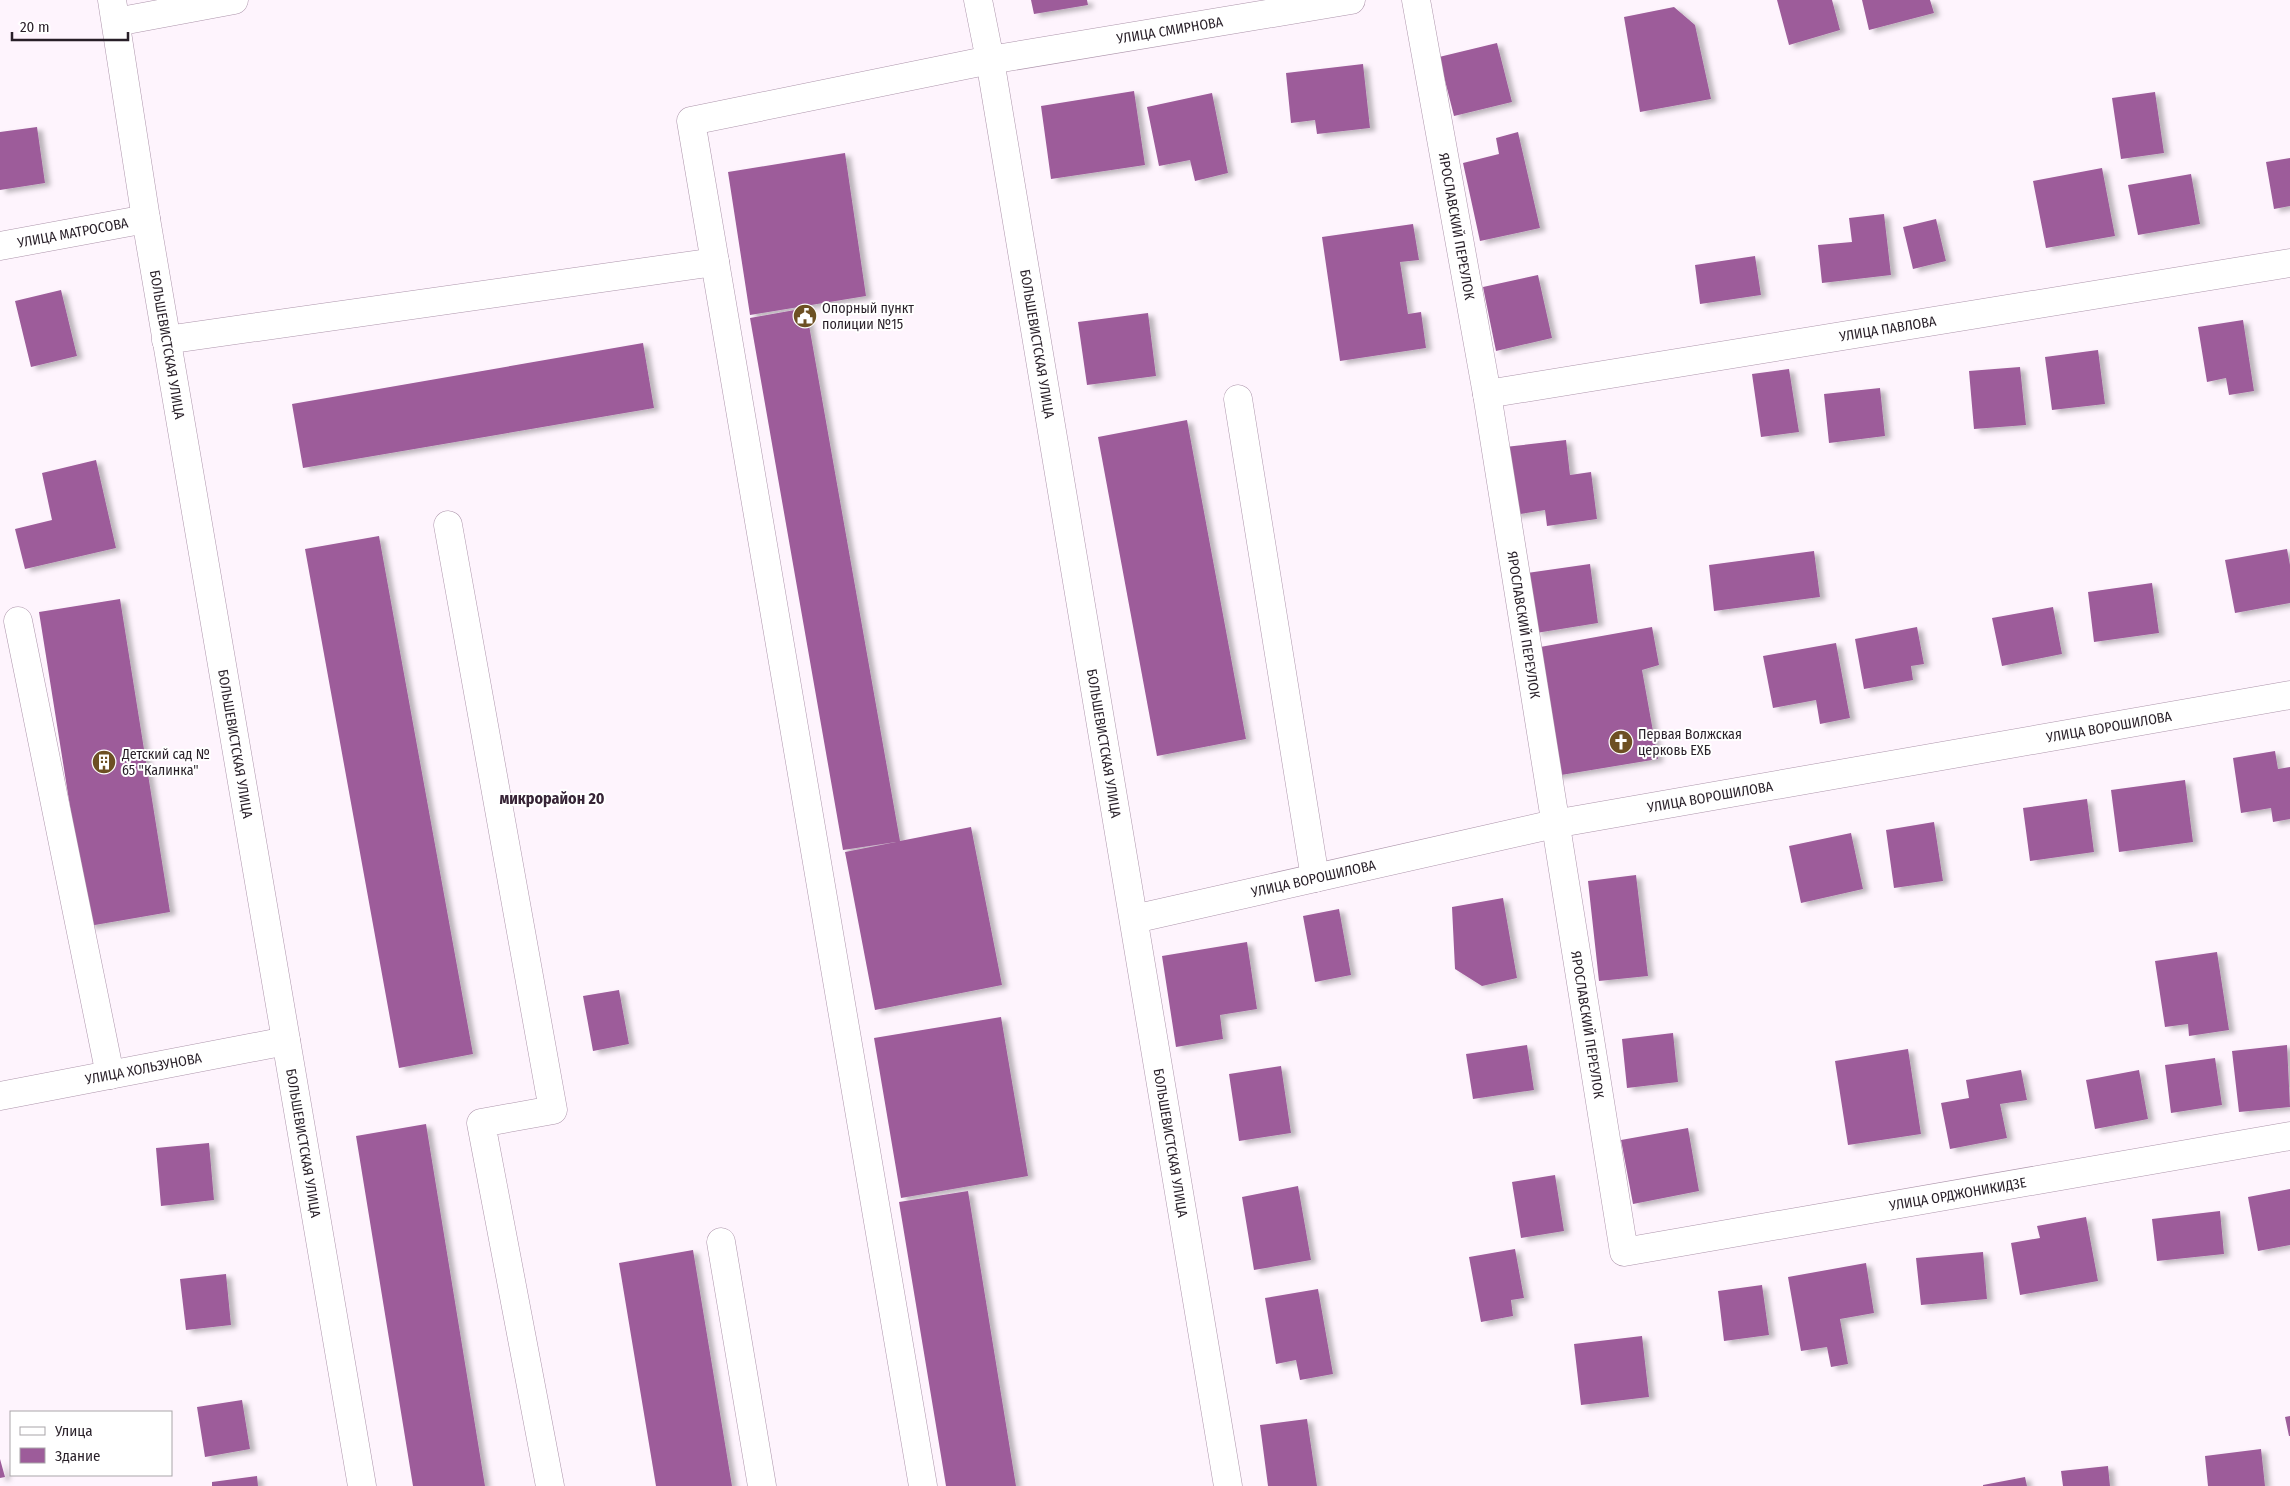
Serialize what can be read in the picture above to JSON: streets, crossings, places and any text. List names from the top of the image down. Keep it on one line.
{"streets":{"street":["УЛИЦА СМИРНОВА","ЯРОСЛАВСКИЙ ПЕРЕУЛОК","УЛИЦА МАТРОСОВА","УЛИЦА ПАВЛОВА","БОЛЬШЕВИСТСКАЯ УЛИЦА","УЛИЦА ВОРОШИЛОВА","УЛИЦА ХОЛЬЗУНОВА","УЛИЦА ОРДЖОНИКИДЗЕ"]},"crossings":[["УЛИЦА СМИРНОВА","БОЛЬШЕВИСТСКАЯ УЛИЦА"],["ЯРОСЛАВСКИЙ ПЕРЕУЛОК","УЛИЦА ПАВЛОВА"],["ЯРОСЛАВСКИЙ ПЕРЕУЛОК","УЛИЦА ВОРОШИЛОВА"],["ЯРОСЛАВСКИЙ ПЕРЕУЛОК","УЛИЦА ОРДЖОНИКИДЗЕ"],["УЛИЦА МАТРОСОВА","БОЛЬШЕВИСТСКАЯ УЛИЦА"],["БОЛЬШЕВИСТСКАЯ УЛИЦА","УЛИЦА ВОРОШИЛОВА"],["БОЛЬШЕВИСТСКАЯ УЛИЦА","УЛИЦА ХОЛЬЗУНОВА"]],"districts":["микрорайон 20"],"places":{"public building":["Опорный пункт полиции №15"],"church":["Первая Волжская церковь ЕХБ"],"building":["Детский сад № 65 \"Калинка\""]},"legend":["Улица","Здание"],"scale_bar":"20 m"}
